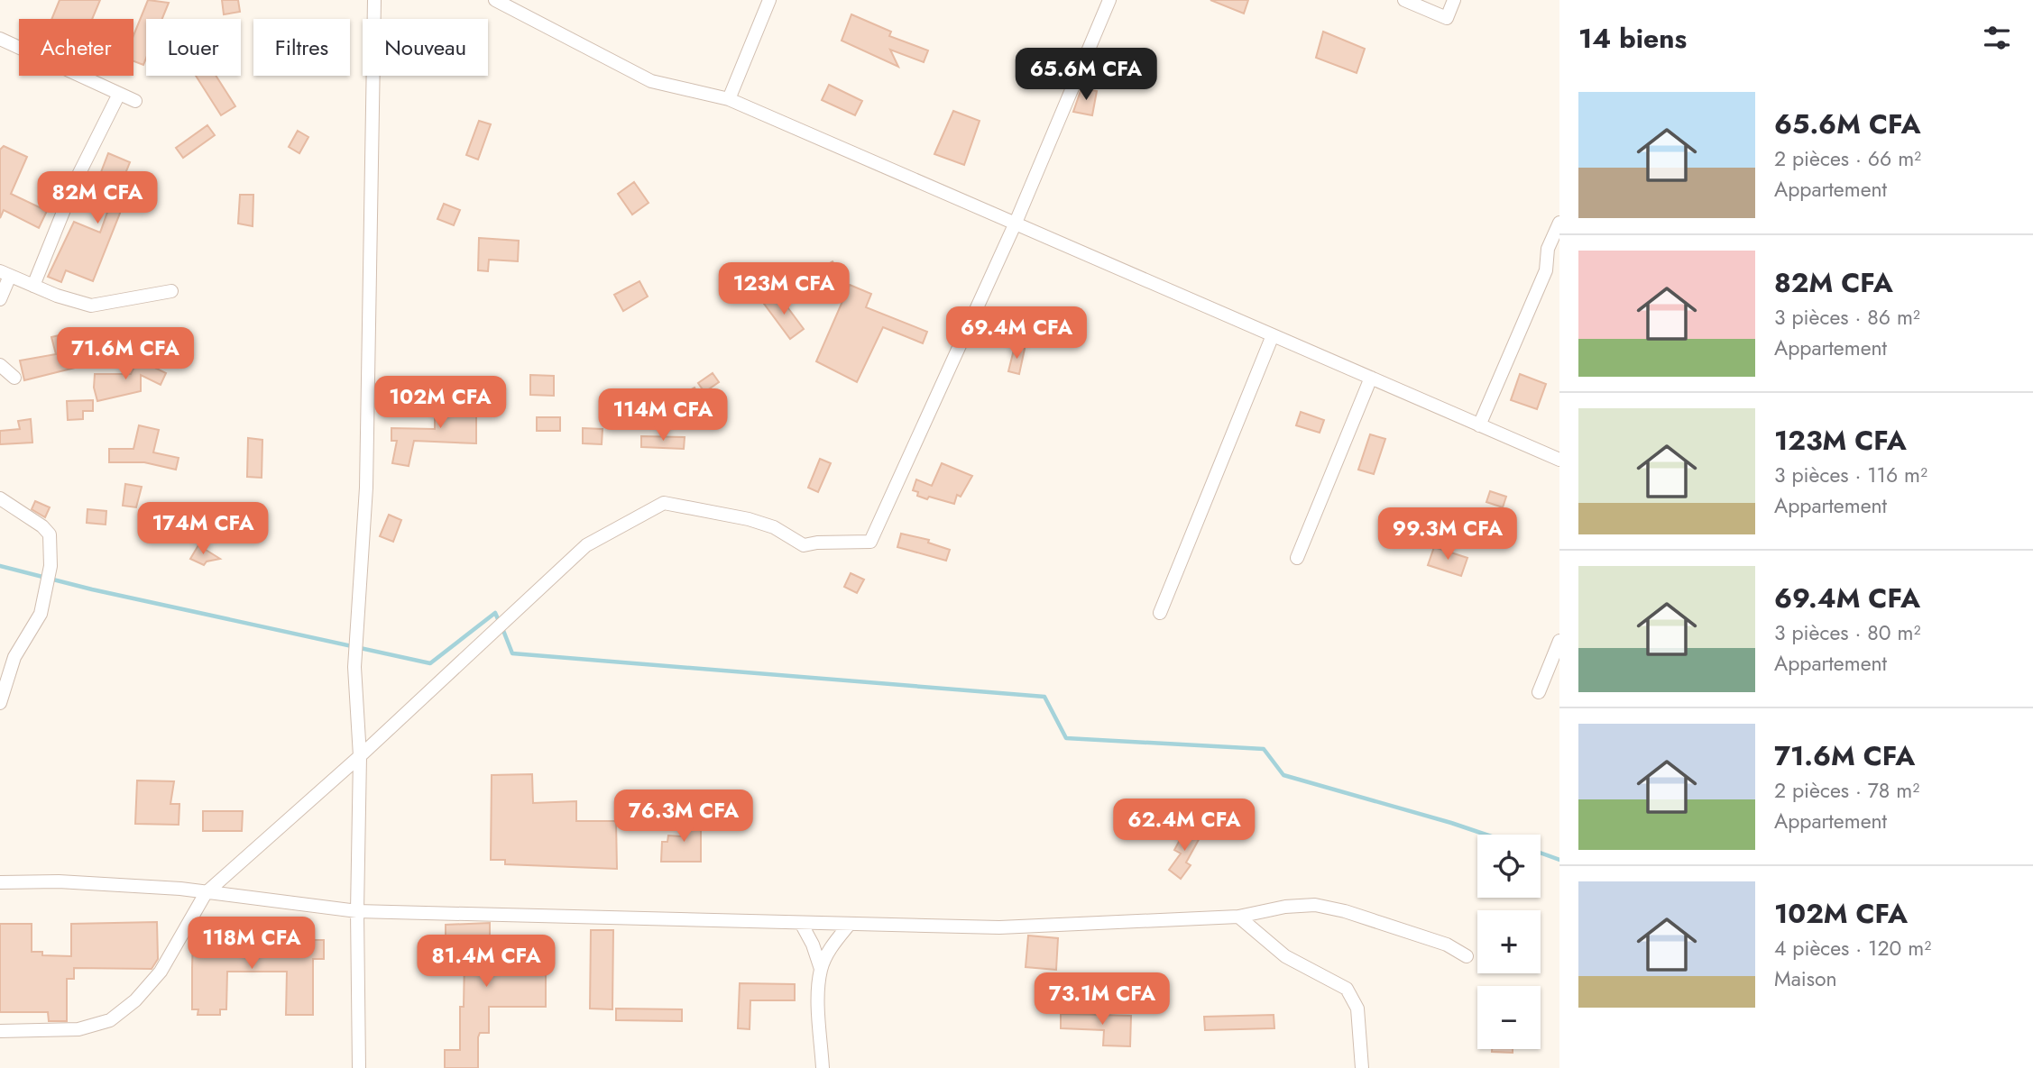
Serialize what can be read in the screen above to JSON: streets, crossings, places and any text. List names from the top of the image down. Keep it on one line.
{"page":{"heading":"14 biens","chip":["Acheter","Louer","Filtres","Nouveau"],"price":["65.6M CFA","82M CFA","123M CFA","69.4M CFA","71.6M CFA","102M CFA","114M CFA","174M CFA","99.3M CFA","76.3M CFA","62.4M CFA","118M CFA","81.4M CFA","73.1M CFA"],"list":[{"name":"65.6M CFA","note":"2 pièces · 66 m² · Appartement"},{"name":"82M CFA","note":"3 pièces · 86 m² · Appartement"},{"name":"123M CFA","note":"3 pièces · 116 m² · Appartement"},{"name":"69.4M CFA","note":"3 pièces · 80 m² · Appartement"},{"name":"71.6M CFA","note":"2 pièces · 78 m² · Appartement"},{"name":"102M CFA","note":"4 pièces · 120 m² · Maison"}],"map_buttons":["+","−"]}}
